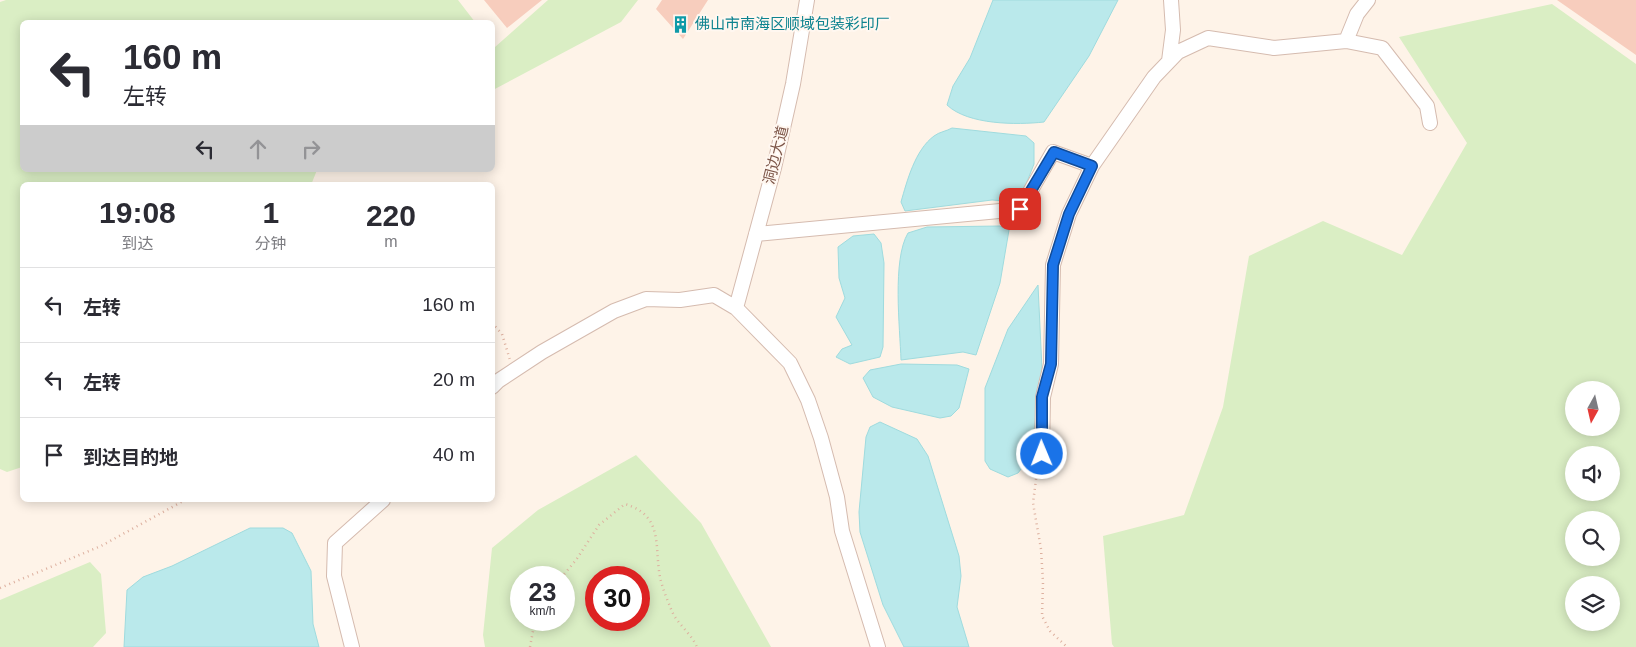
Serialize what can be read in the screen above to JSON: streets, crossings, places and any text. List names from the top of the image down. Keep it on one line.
{"streets":{"street":["洞边大道"]},"places":{"building":["佛山市南海区顺域包装彩印厂"]},"north":"bottom","page":{"turn":["160 m","左转"],"eta":["19:08","到达","1","分钟","220","m"],"list":[{"name":"左转","value":"160 m"},{"name":"左转","value":"20 m"},{"name":"到达目的地","value":"40 m"}],"speed":"23 km/h","limit":"30"}}
